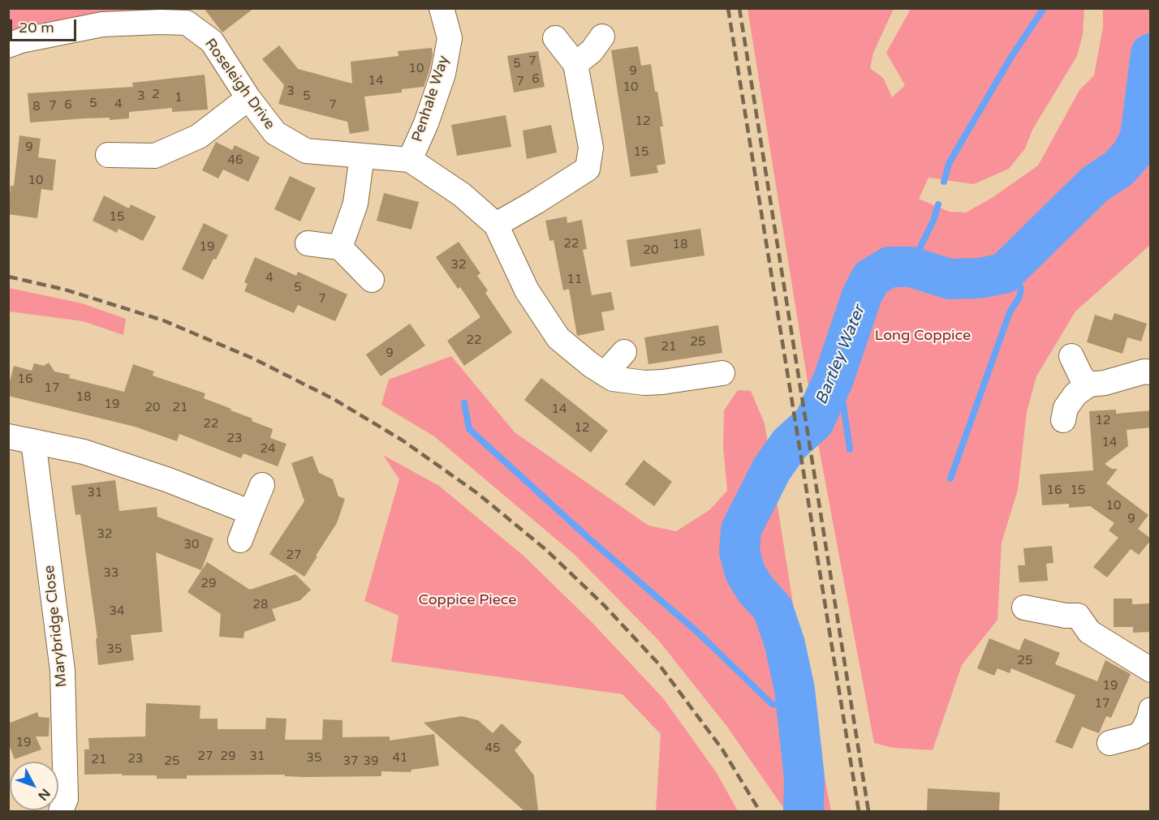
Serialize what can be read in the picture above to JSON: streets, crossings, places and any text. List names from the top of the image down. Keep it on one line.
{"streets":{"street":["Roseleigh Drive","Penhale Way","Marybridge Close"]},"crossings":[["Roseleigh Drive","Penhale Way"]],"water":["Bartley Water"],"parks":["Long Coppice","Coppice Piece"],"house_numbers":["7","5","10","9","6","14","7","10","3","2","3","5","1","5","4","6","7","7","8","12","9","15","46","10","15","22","18","19","20","32","4","11","5","7","22","25","21","9","16","17","18","19","20","21","14","12","22","12","23","14","24","16","15","31","10","9","32","30","27","33","29","28","34","35","25","19","17","19","45","27","29","31","35","41","23","21","25","37","39"],"scale_bar":"20 m","north":"bottom right"}
